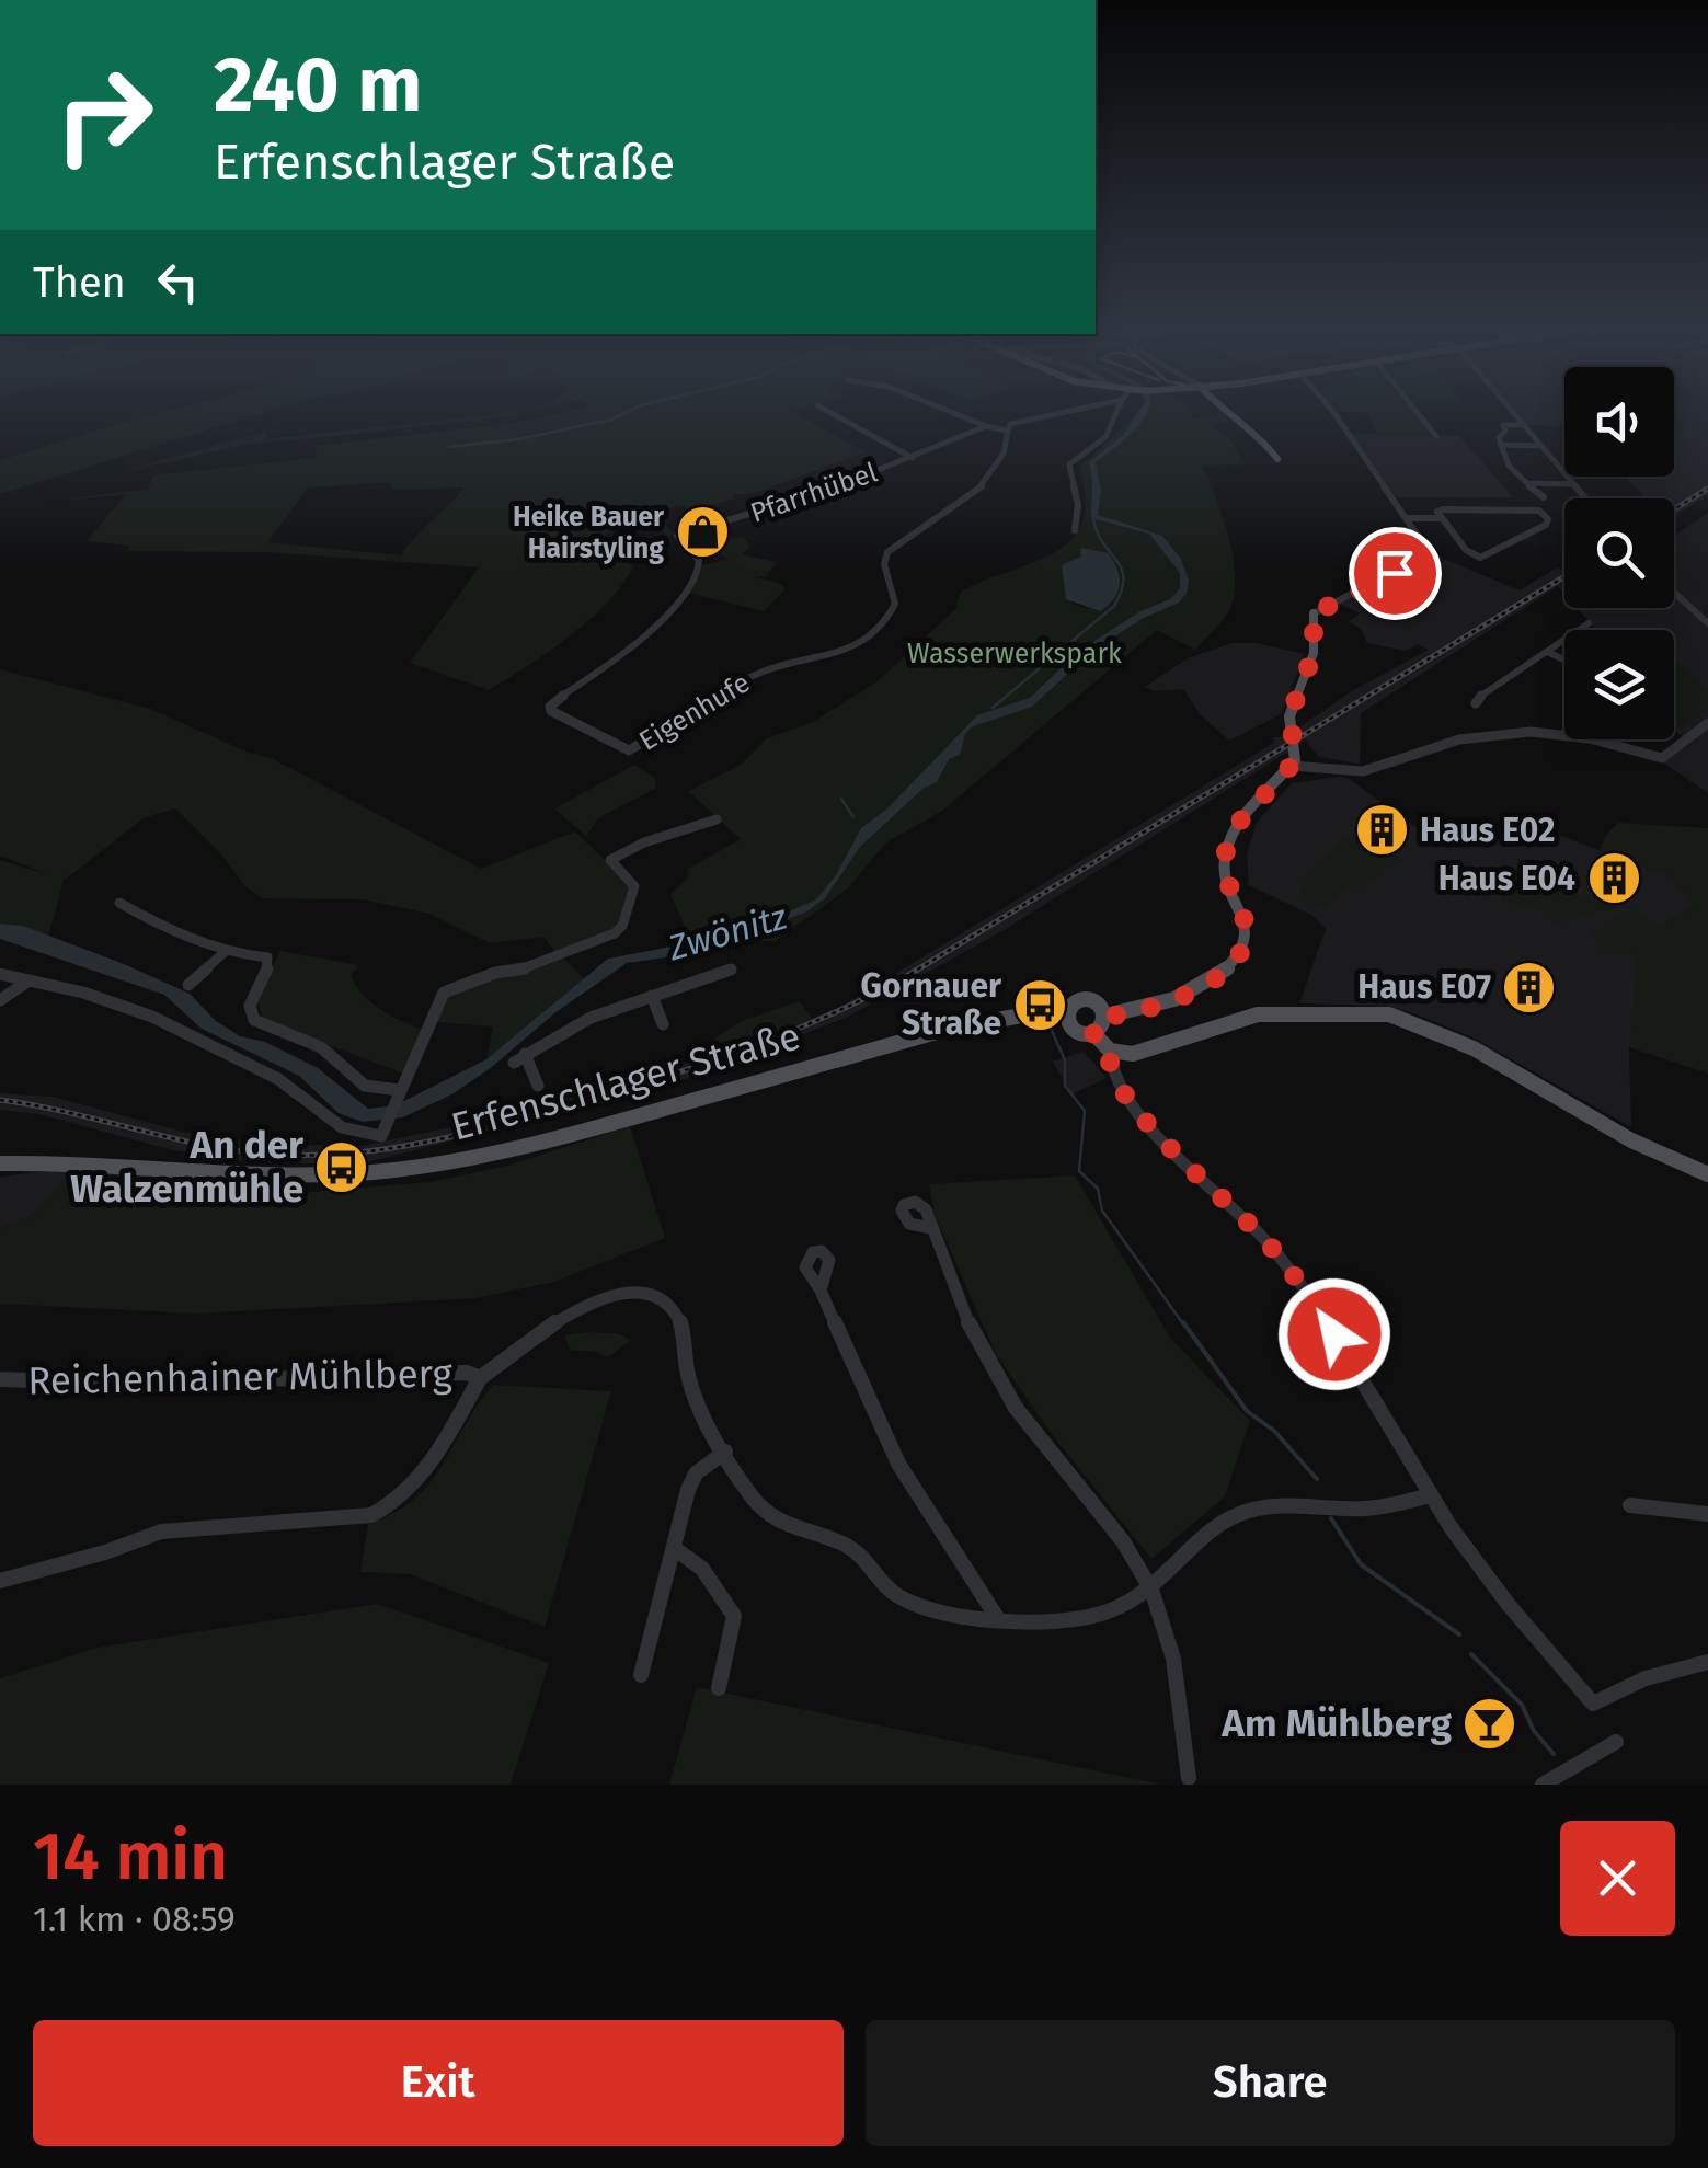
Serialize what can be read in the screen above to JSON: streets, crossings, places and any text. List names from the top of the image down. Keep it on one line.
{"streets":{"main road":["Erfenschlager Straße"],"street":["Pfarrhübel","Eigenhufe","Reichenhainer Mühlberg"]},"crossings":[["Pfarrhübel","Eigenhufe"]],"water":["Zwönitz"],"parks":["Wasserwerkspark"],"places":{"shop":["Heike Bauer Hairstyling"],"building":["Haus E02","Haus E04","Haus E07"],"bus stop":["Gornauer Straße","An der Walzenmühle"],"bar":["Am Mühlberg"]},"page":{"turn":["240 m","Erfenschlager Straße"],"then":"Then","heading":["14 min","1.1 km · 08:59"],"buttons":["Exit","Share"]}}
